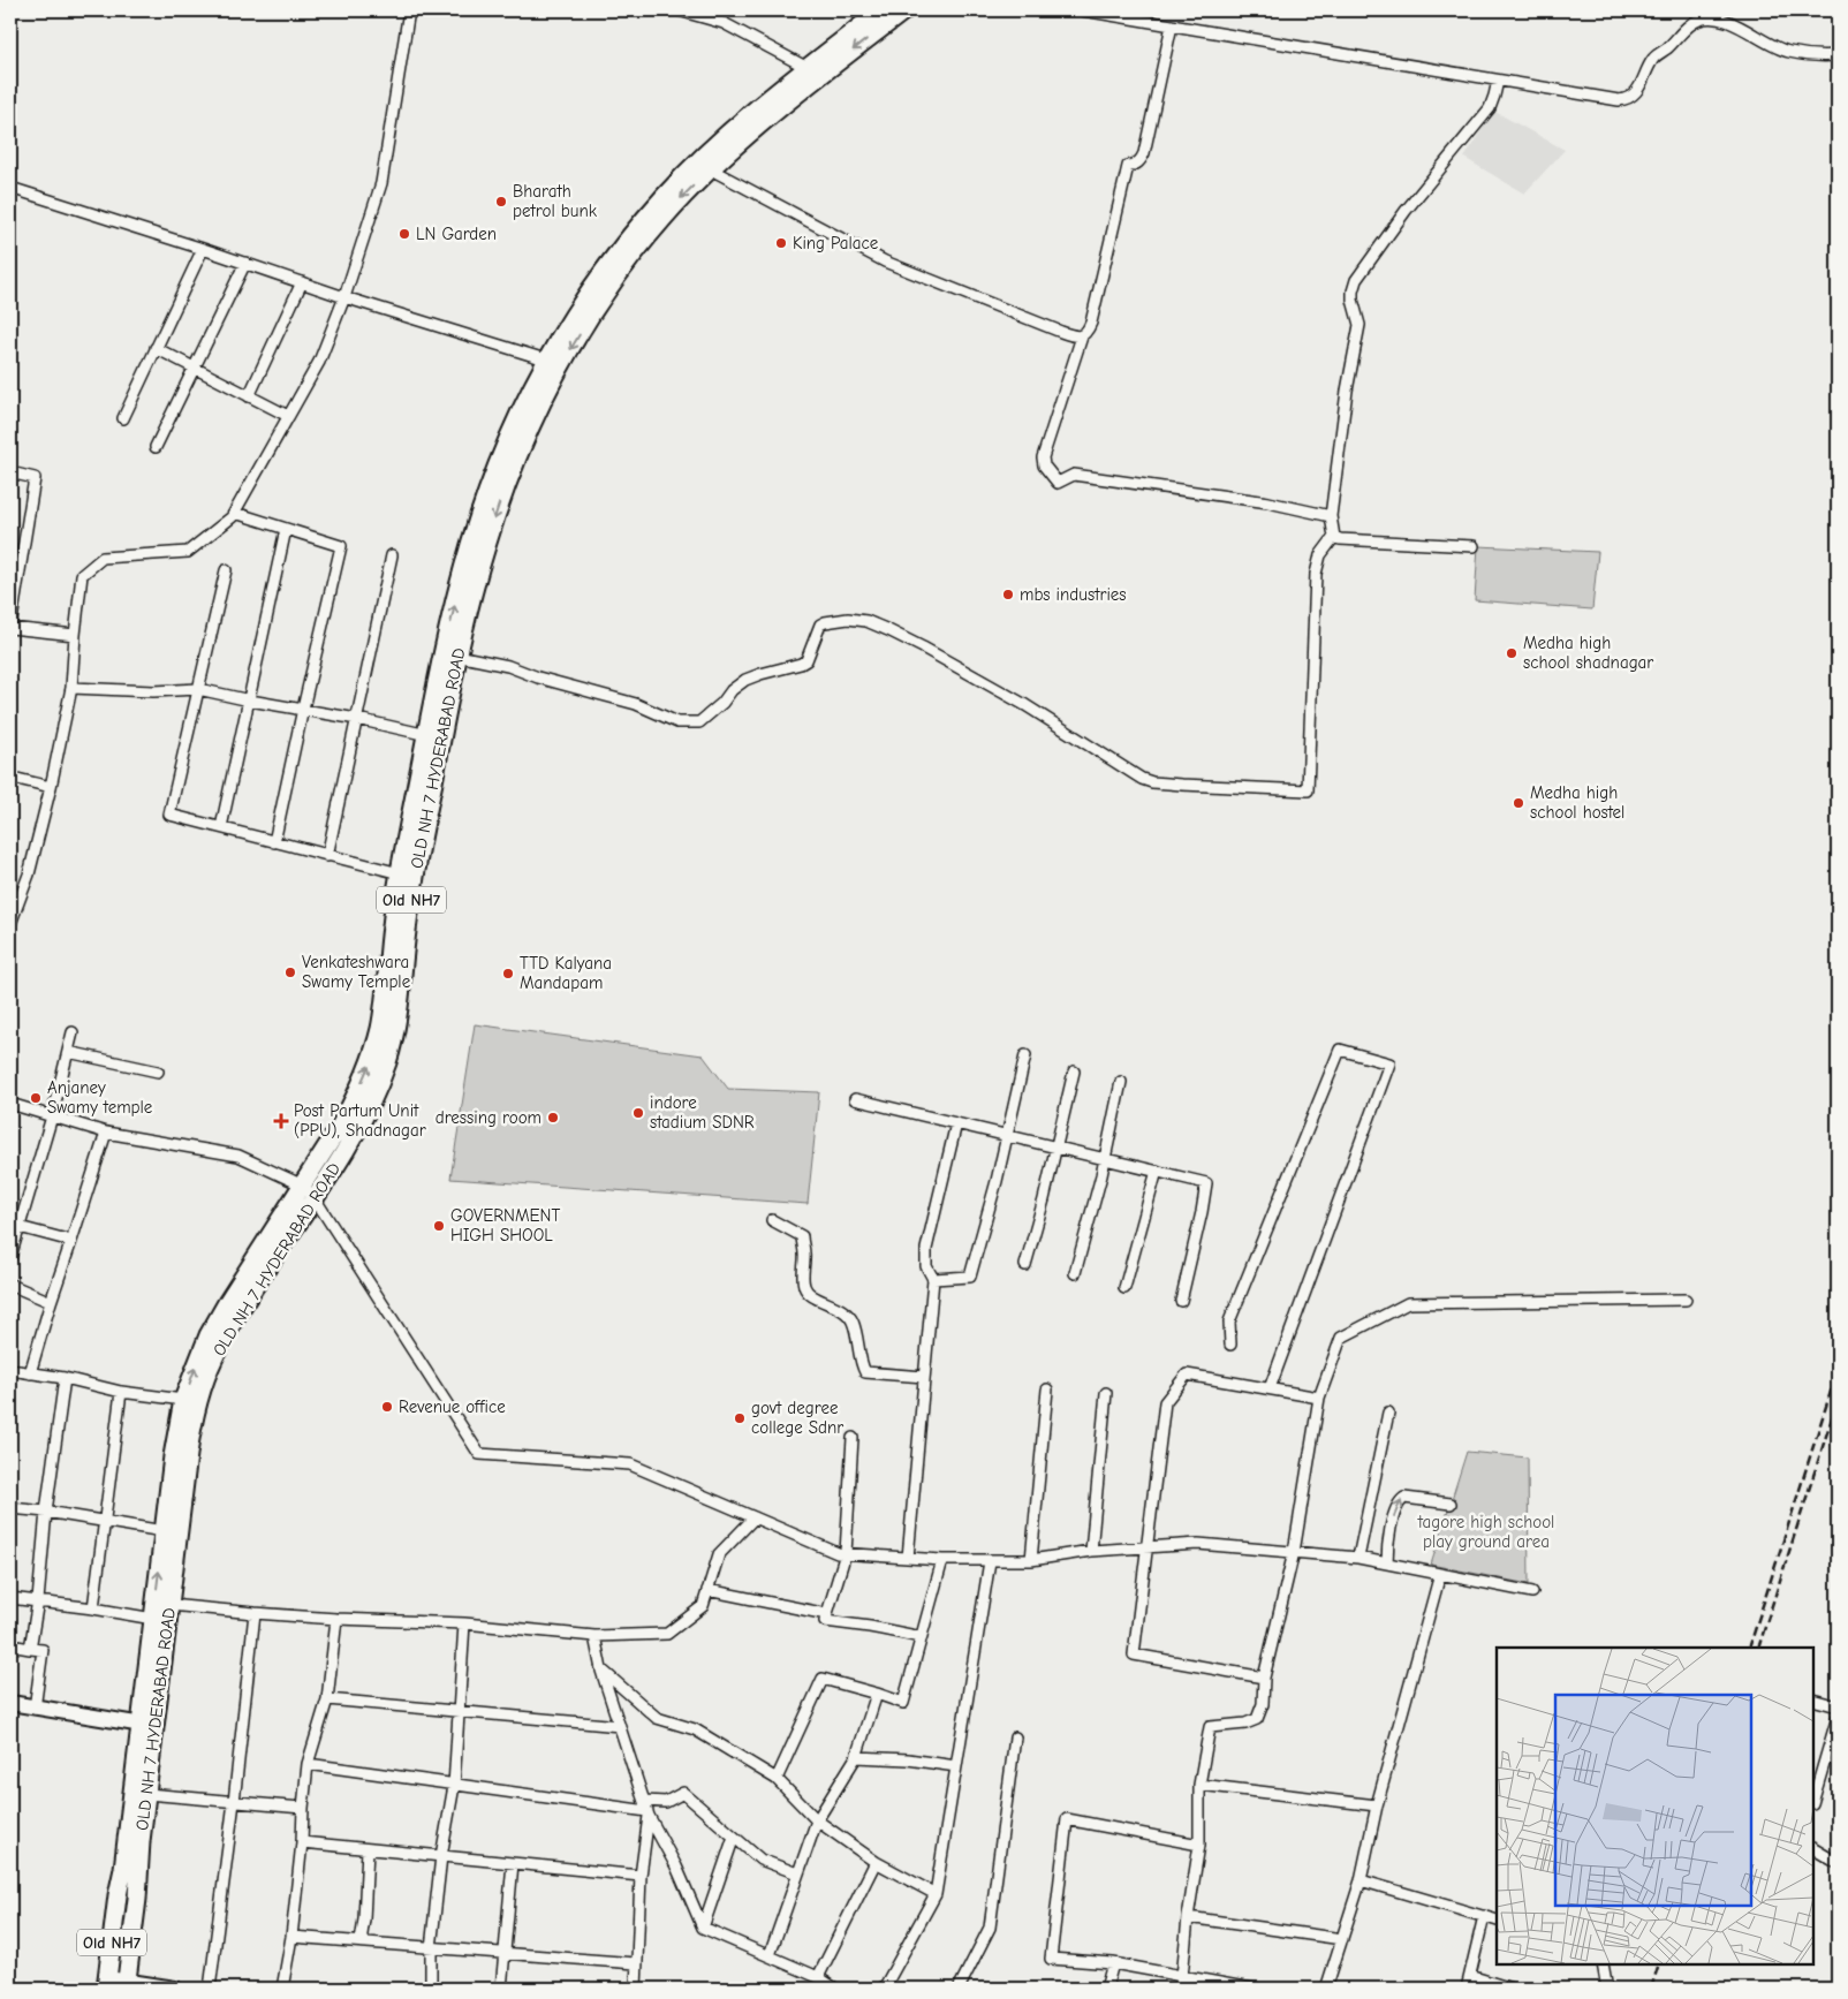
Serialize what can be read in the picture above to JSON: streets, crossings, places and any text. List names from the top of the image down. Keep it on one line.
{"streets":{"main road":["OLD NH 7 HYDERABAD ROAD","Old NH7"]},"parks":["tagore high school play ground area"],"places":{"other":["Bharath petrol bunk","LN Garden","King Palace","mbs industries","Medha high school shadnagar","Medha high school hostel","Venkateshwara Swamy Temple","TTD Kalyana Mandapam","Anjaney Swamy temple","indore stadium SDNR","dressing room","GOVERNMENT HIGH SHOOL","Revenue office","govt degree college Sdnr"],"health":["Post Partum Unit (PPU), Shadnagar"]}}
